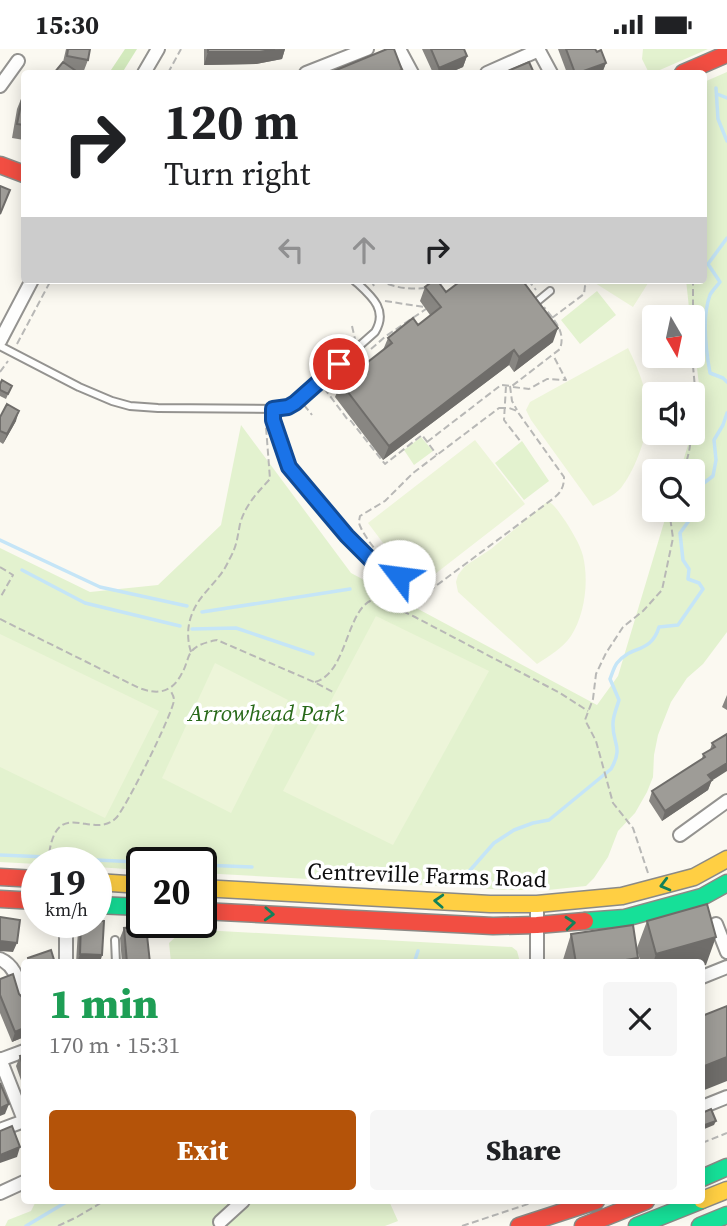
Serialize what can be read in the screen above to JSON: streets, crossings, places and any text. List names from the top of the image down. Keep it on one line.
{"streets":{"main road":["Centreville Farms Road"]},"parks":["Arrowhead Park"],"north":"bottom","page":{"status":"15:30","turn":["120 m","Turn right"],"speed":"19 km/h","limit":"20","heading":["1 min","170 m · 15:31"],"buttons":["Exit","Share"]}}
